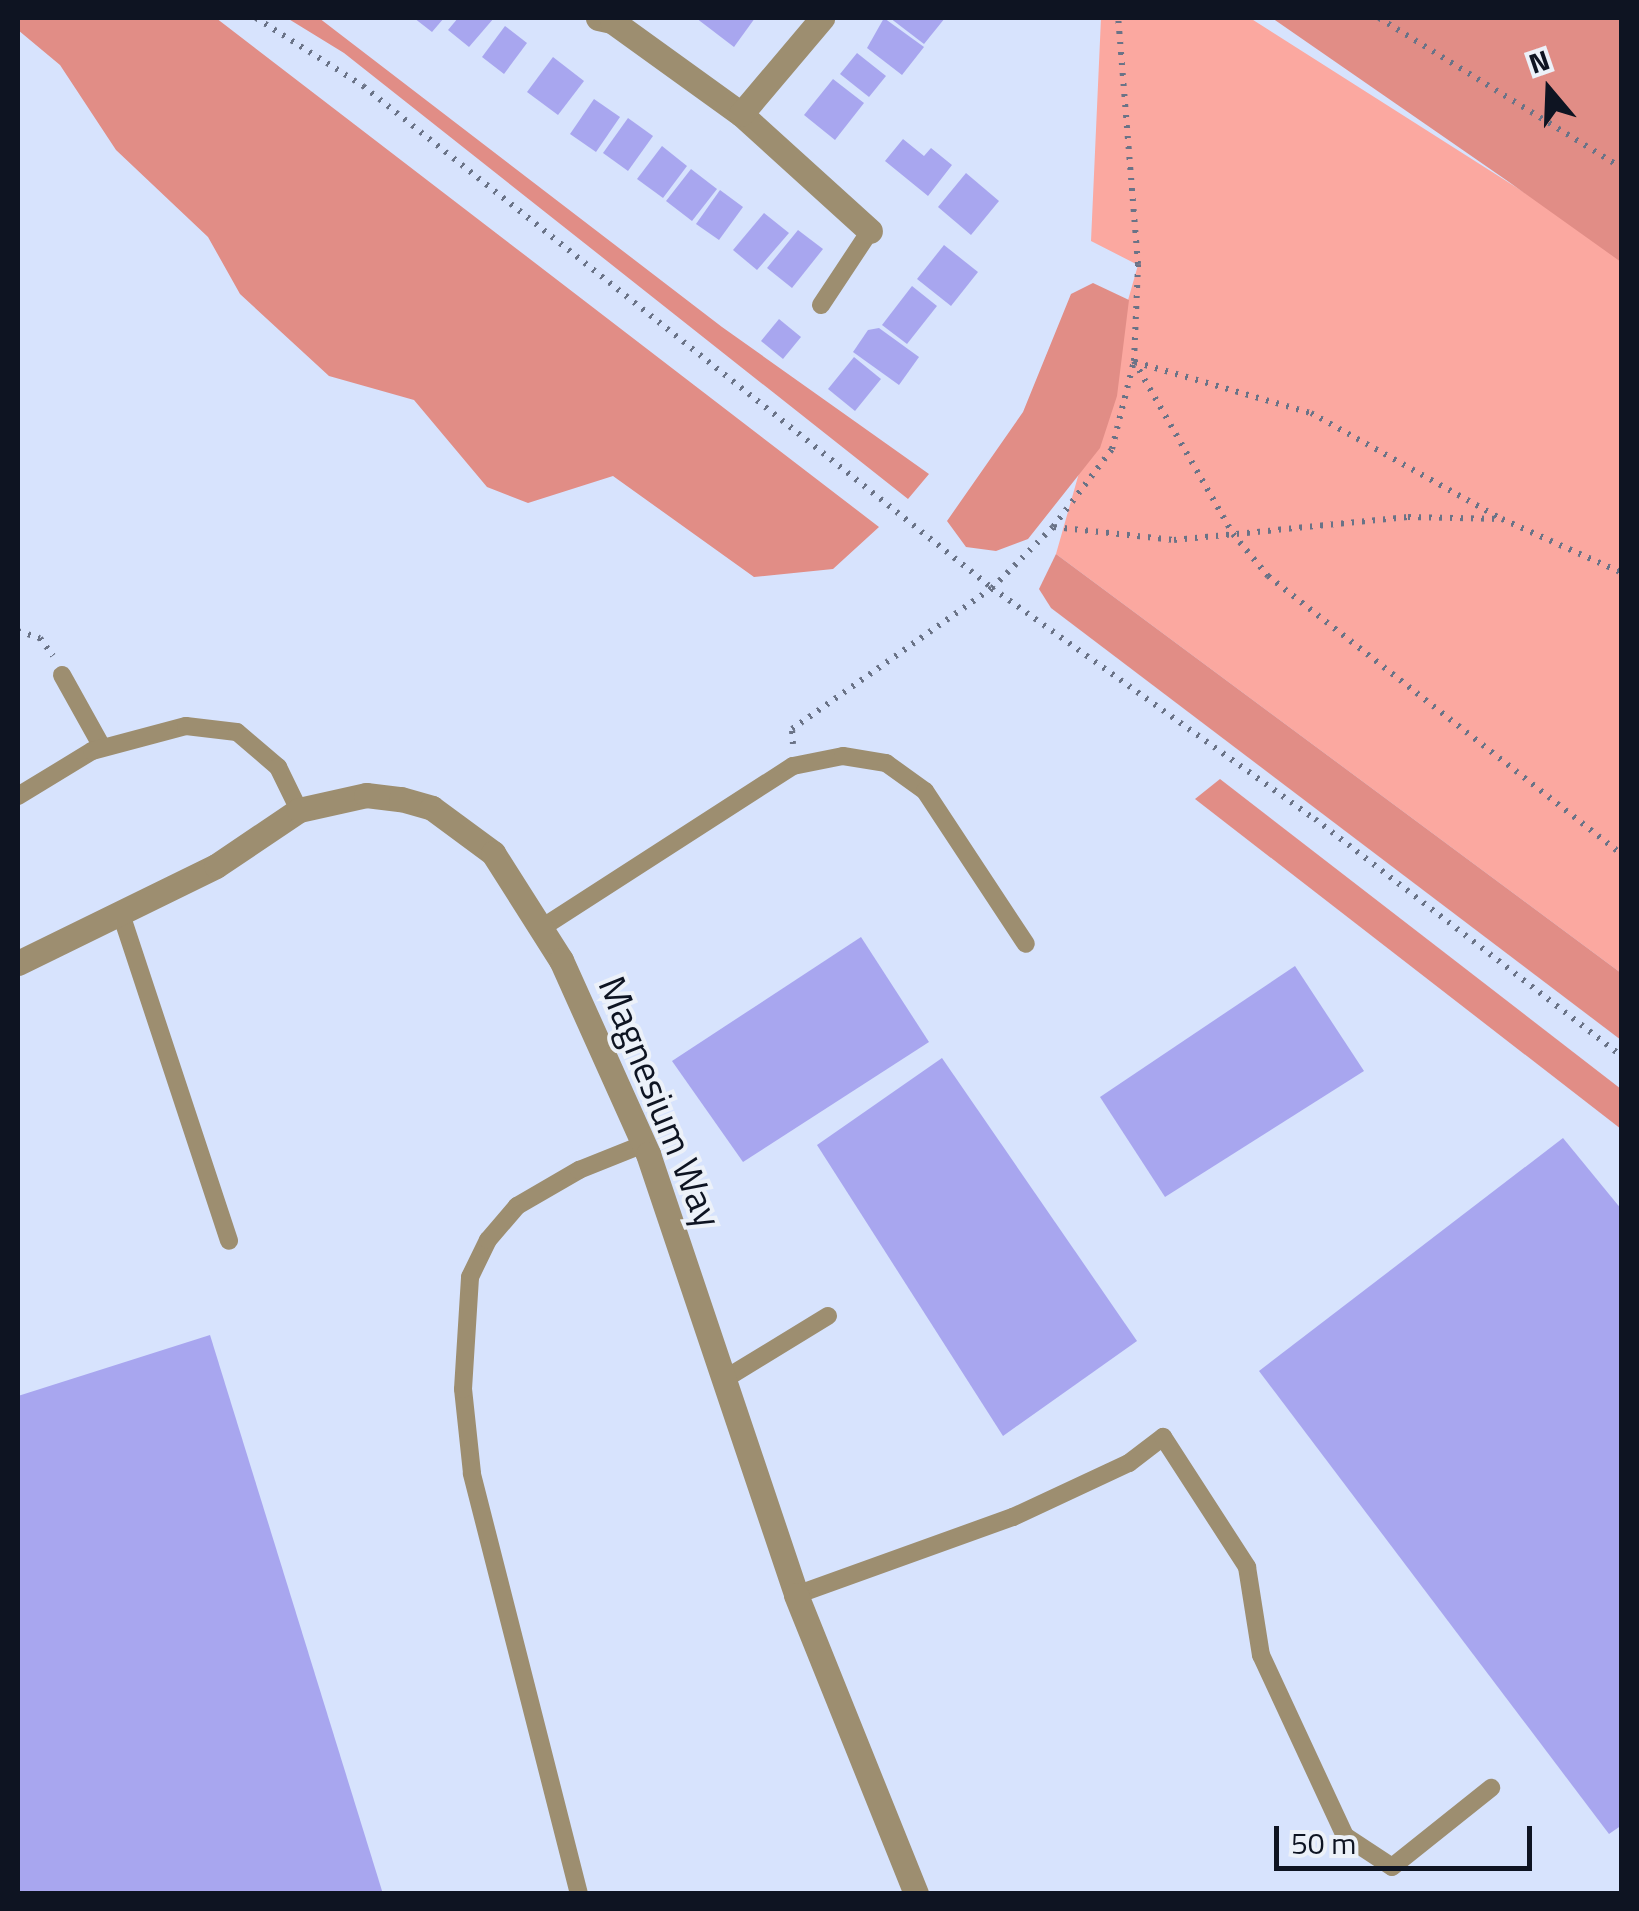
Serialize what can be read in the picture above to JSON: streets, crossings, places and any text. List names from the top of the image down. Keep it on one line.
{"streets":{"street":["Magnesium Way"]},"scale_bar":"50 m","north":"top"}
